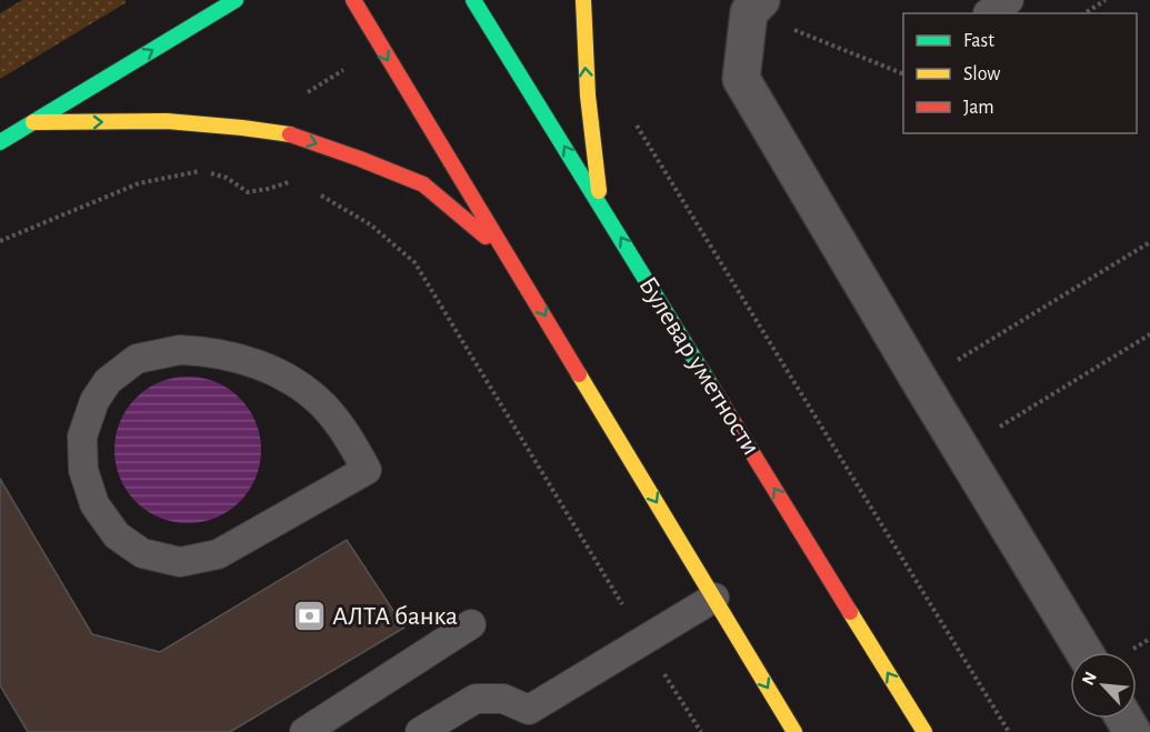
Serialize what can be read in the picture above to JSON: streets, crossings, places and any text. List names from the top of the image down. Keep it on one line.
{"streets":{"street":["Булевар уметности"]},"places":{"bank":["АЛТА банка"]},"legend":["Fast","Slow","Jam"],"north":"top left"}
